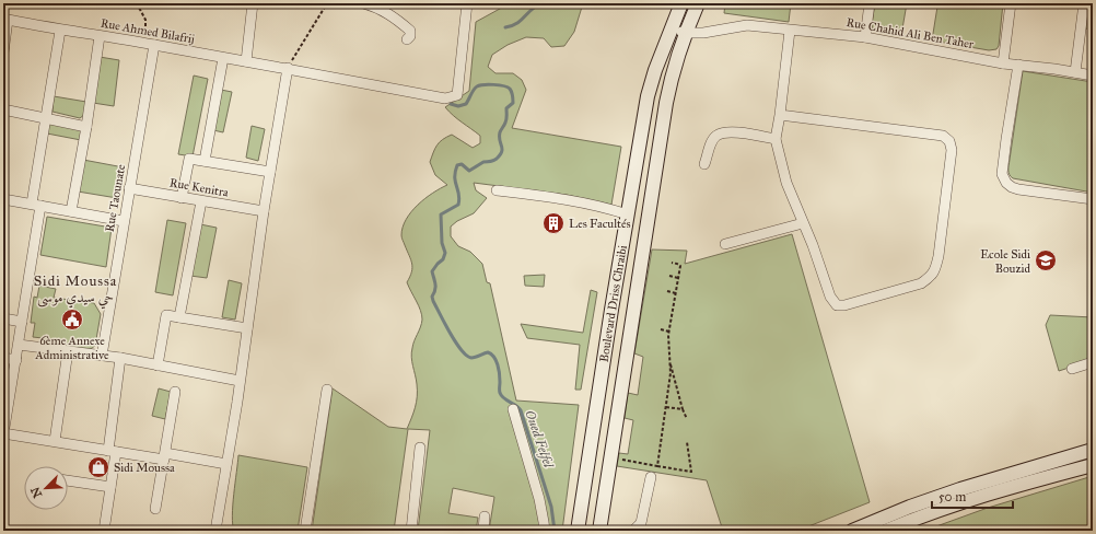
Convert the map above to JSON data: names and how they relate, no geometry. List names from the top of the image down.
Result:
{
  "streets": {
    "main road": ["Boulevard Driss Chraibi"],
    "street": [
      "Rue Ahmed Bilafrij",
      "Rue Chahid Ali Ben Taher",
      "Rue Kenitra",
      "Rue Taounate"
    ]
  },
  "crossings": [
    ["Rue Ahmed Bilafrij", "Rue Taounate"],
    ["Rue Chahid Ali Ben Taher", "Boulevard Driss Chraibi"],
    ["Rue Kenitra", "Rue Taounate"]
  ],
  "districts": ["Sidi Moussa حي سيدي موسى"],
  "water": ["Oued Felfel"],
  "places": {
    "building": ["Les Facultés"],
    "school or university": ["Ecole Sidi Bouzid"],
    "public building": ["6ème Annexe Administrative"],
    "shop": ["Sidi Moussa"]
  },
  "scale_bar": "50 m",
  "north": "bottom left"
}
